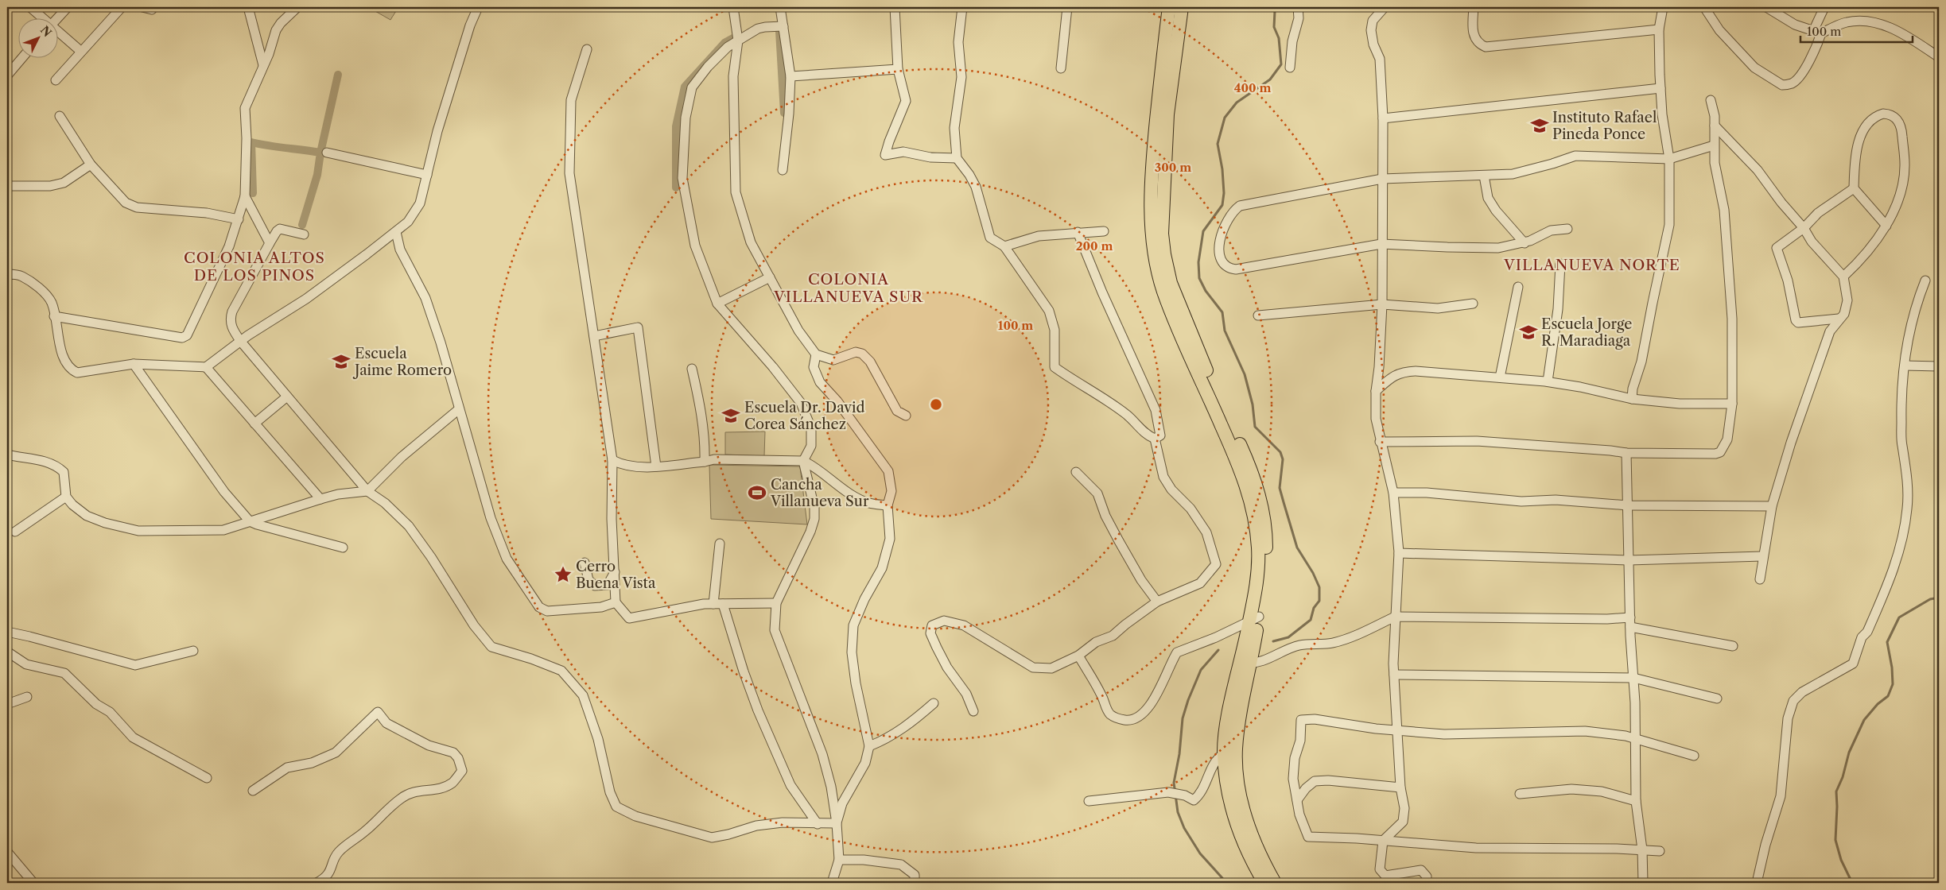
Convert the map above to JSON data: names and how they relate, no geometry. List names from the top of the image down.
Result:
{
  "districts": ["COLONIA ALTOS DE LOS PINOS", "VILLANUEVA NORTE", "COLONIA VILLANUEVA SUR"],
  "places": {
    "school or university": [
      "Instituto Rafael Pineda Ponce",
      "Escuela Jorge R. Maradiaga",
      "Escuela Jaime Romero",
      "Escuela Dr. David Corea Sánchez"
    ],
    "sports": ["Cancha Villanueva Sur"],
    "place": ["Cerro Buena Vista"]
  },
  "scale_bar": "100 m",
  "north": "top right",
  "rings": [
    "400 m",
    "300 m",
    "200 m",
    "100 m"
  ]
}
